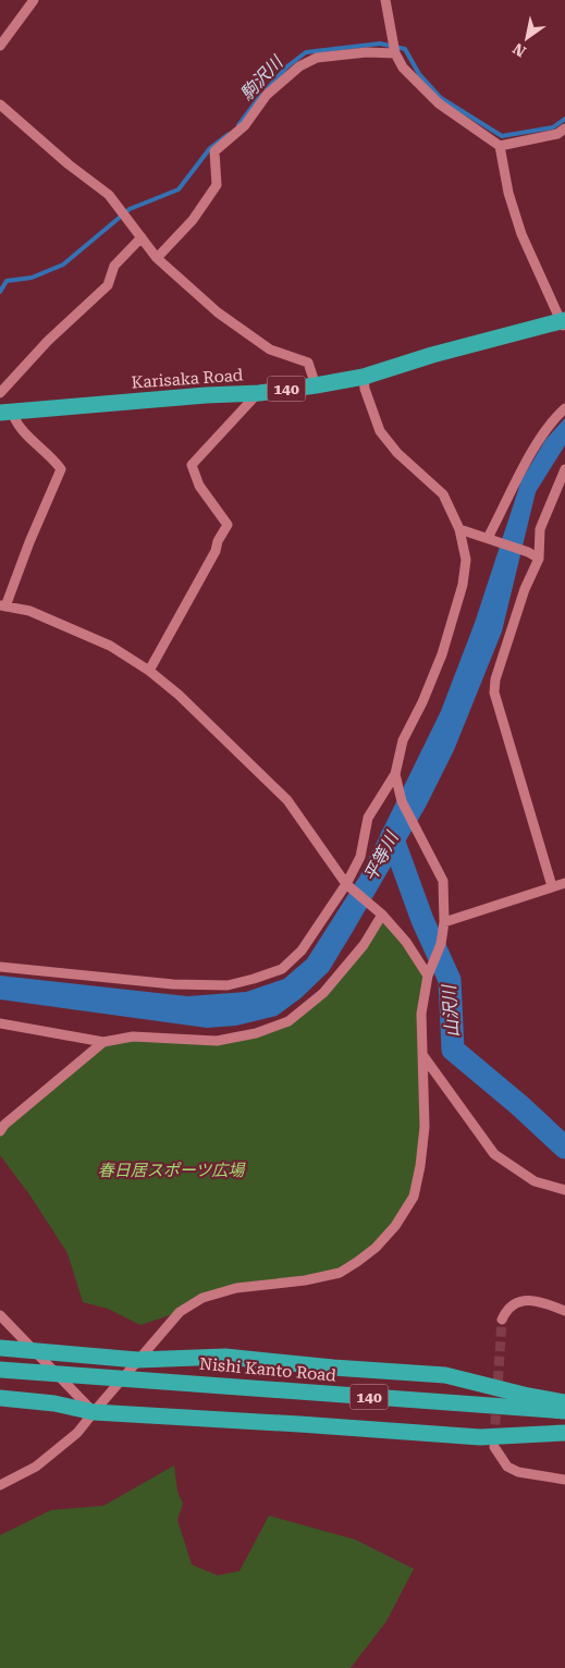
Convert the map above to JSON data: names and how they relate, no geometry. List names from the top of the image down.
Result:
{
  "streets": {
    "highway": ["Karisaka Road", "140", "Nishi Kanto Road"]
  },
  "water": ["駒沢川", "平等川", "山沢川"],
  "parks": ["春日居スポーツ広場"],
  "north": "bottom left"
}
